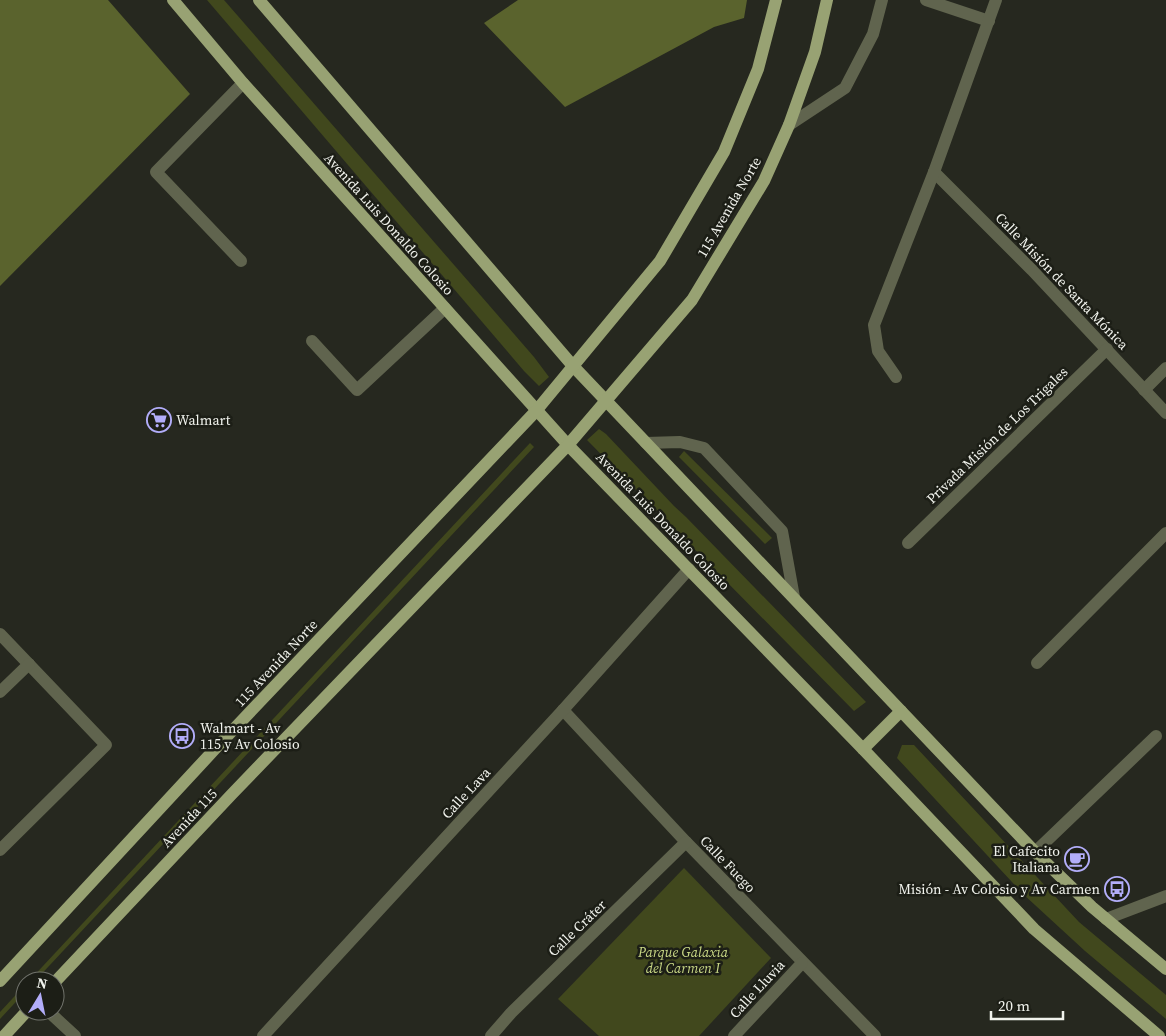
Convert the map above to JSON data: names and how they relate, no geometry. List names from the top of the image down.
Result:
{
  "streets": {
    "main road": ["115 Avenida Norte", "Avenida Luis Donaldo Colosio", "Avenida 115"],
    "street": [
      "Calle Misión de Santa Mónica",
      "Privada Misión de Los Trigales",
      "Calle Lava",
      "Calle Fuego",
      "Calle Cráter",
      "Calle Lluvia"
    ]
  },
  "crossings": [
    ["115 Avenida Norte", "Avenida Luis Donaldo Colosio"],
    ["Avenida Luis Donaldo Colosio", "Calle Lava"],
    ["Avenida Luis Donaldo Colosio", "Avenida 115"],
    ["Calle Misión de Santa Mónica", "Privada Misión de Los Trigales"],
    ["Calle Lava", "Calle Fuego"],
    ["Calle Fuego", "Calle Cráter"],
    ["Calle Fuego", "Calle Lluvia"]
  ],
  "parks": ["Parque Galaxia del Carmen I"],
  "places": {
    "supermarket": ["Walmart"],
    "bus stop": ["Walmart - Av 115 y Av Colosio", "Misión - Av Colosio y Av Carmen"],
    "cafe": ["El Cafecito Italiana"]
  },
  "scale_bar": "20 m",
  "north": "top"
}
